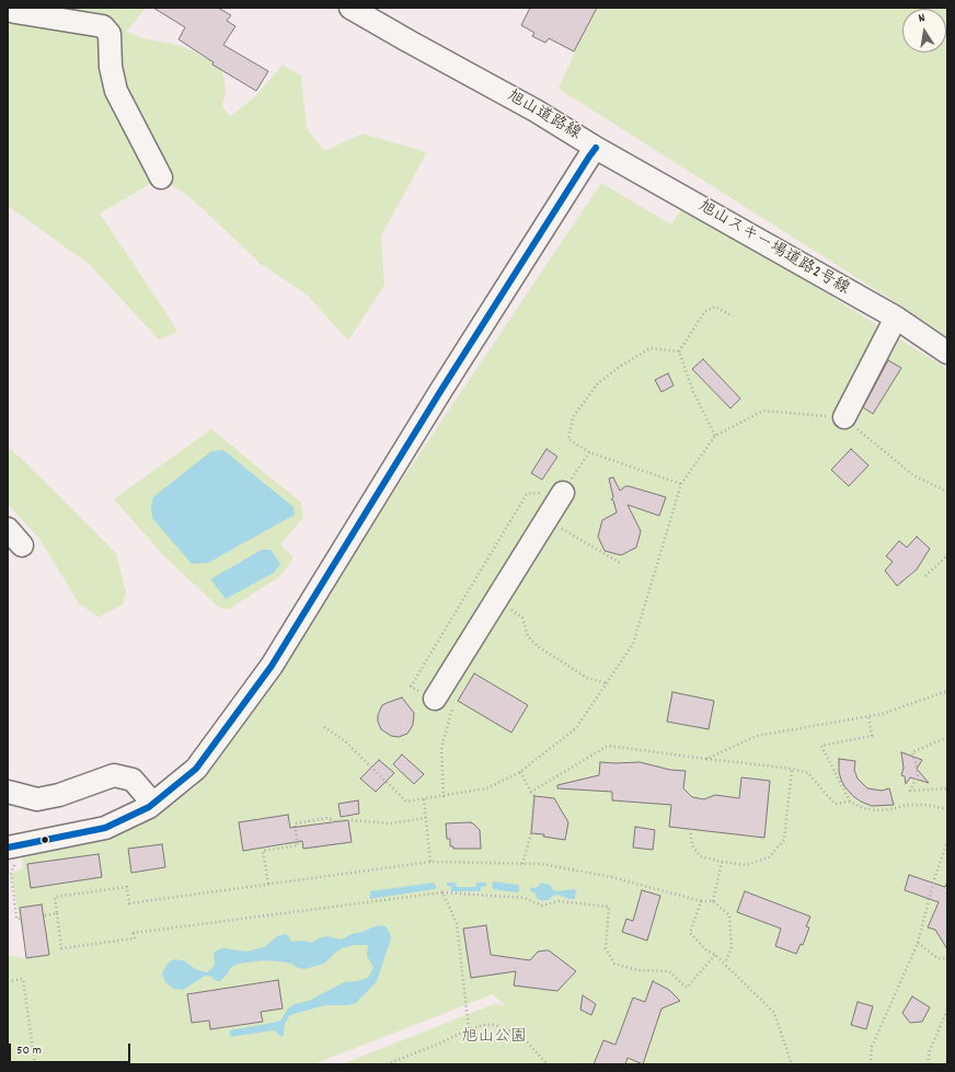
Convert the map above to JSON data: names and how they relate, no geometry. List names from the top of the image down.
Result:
{
  "streets": {
    "street": ["旭山道路線", "旭山スキー場道路2号線"]
  },
  "crossings": [
    ["旭山道路線", "旭山スキー場道路2号線"]
  ],
  "parks": ["旭山公園"],
  "scale_bar": "50 m",
  "north": "top"
}
